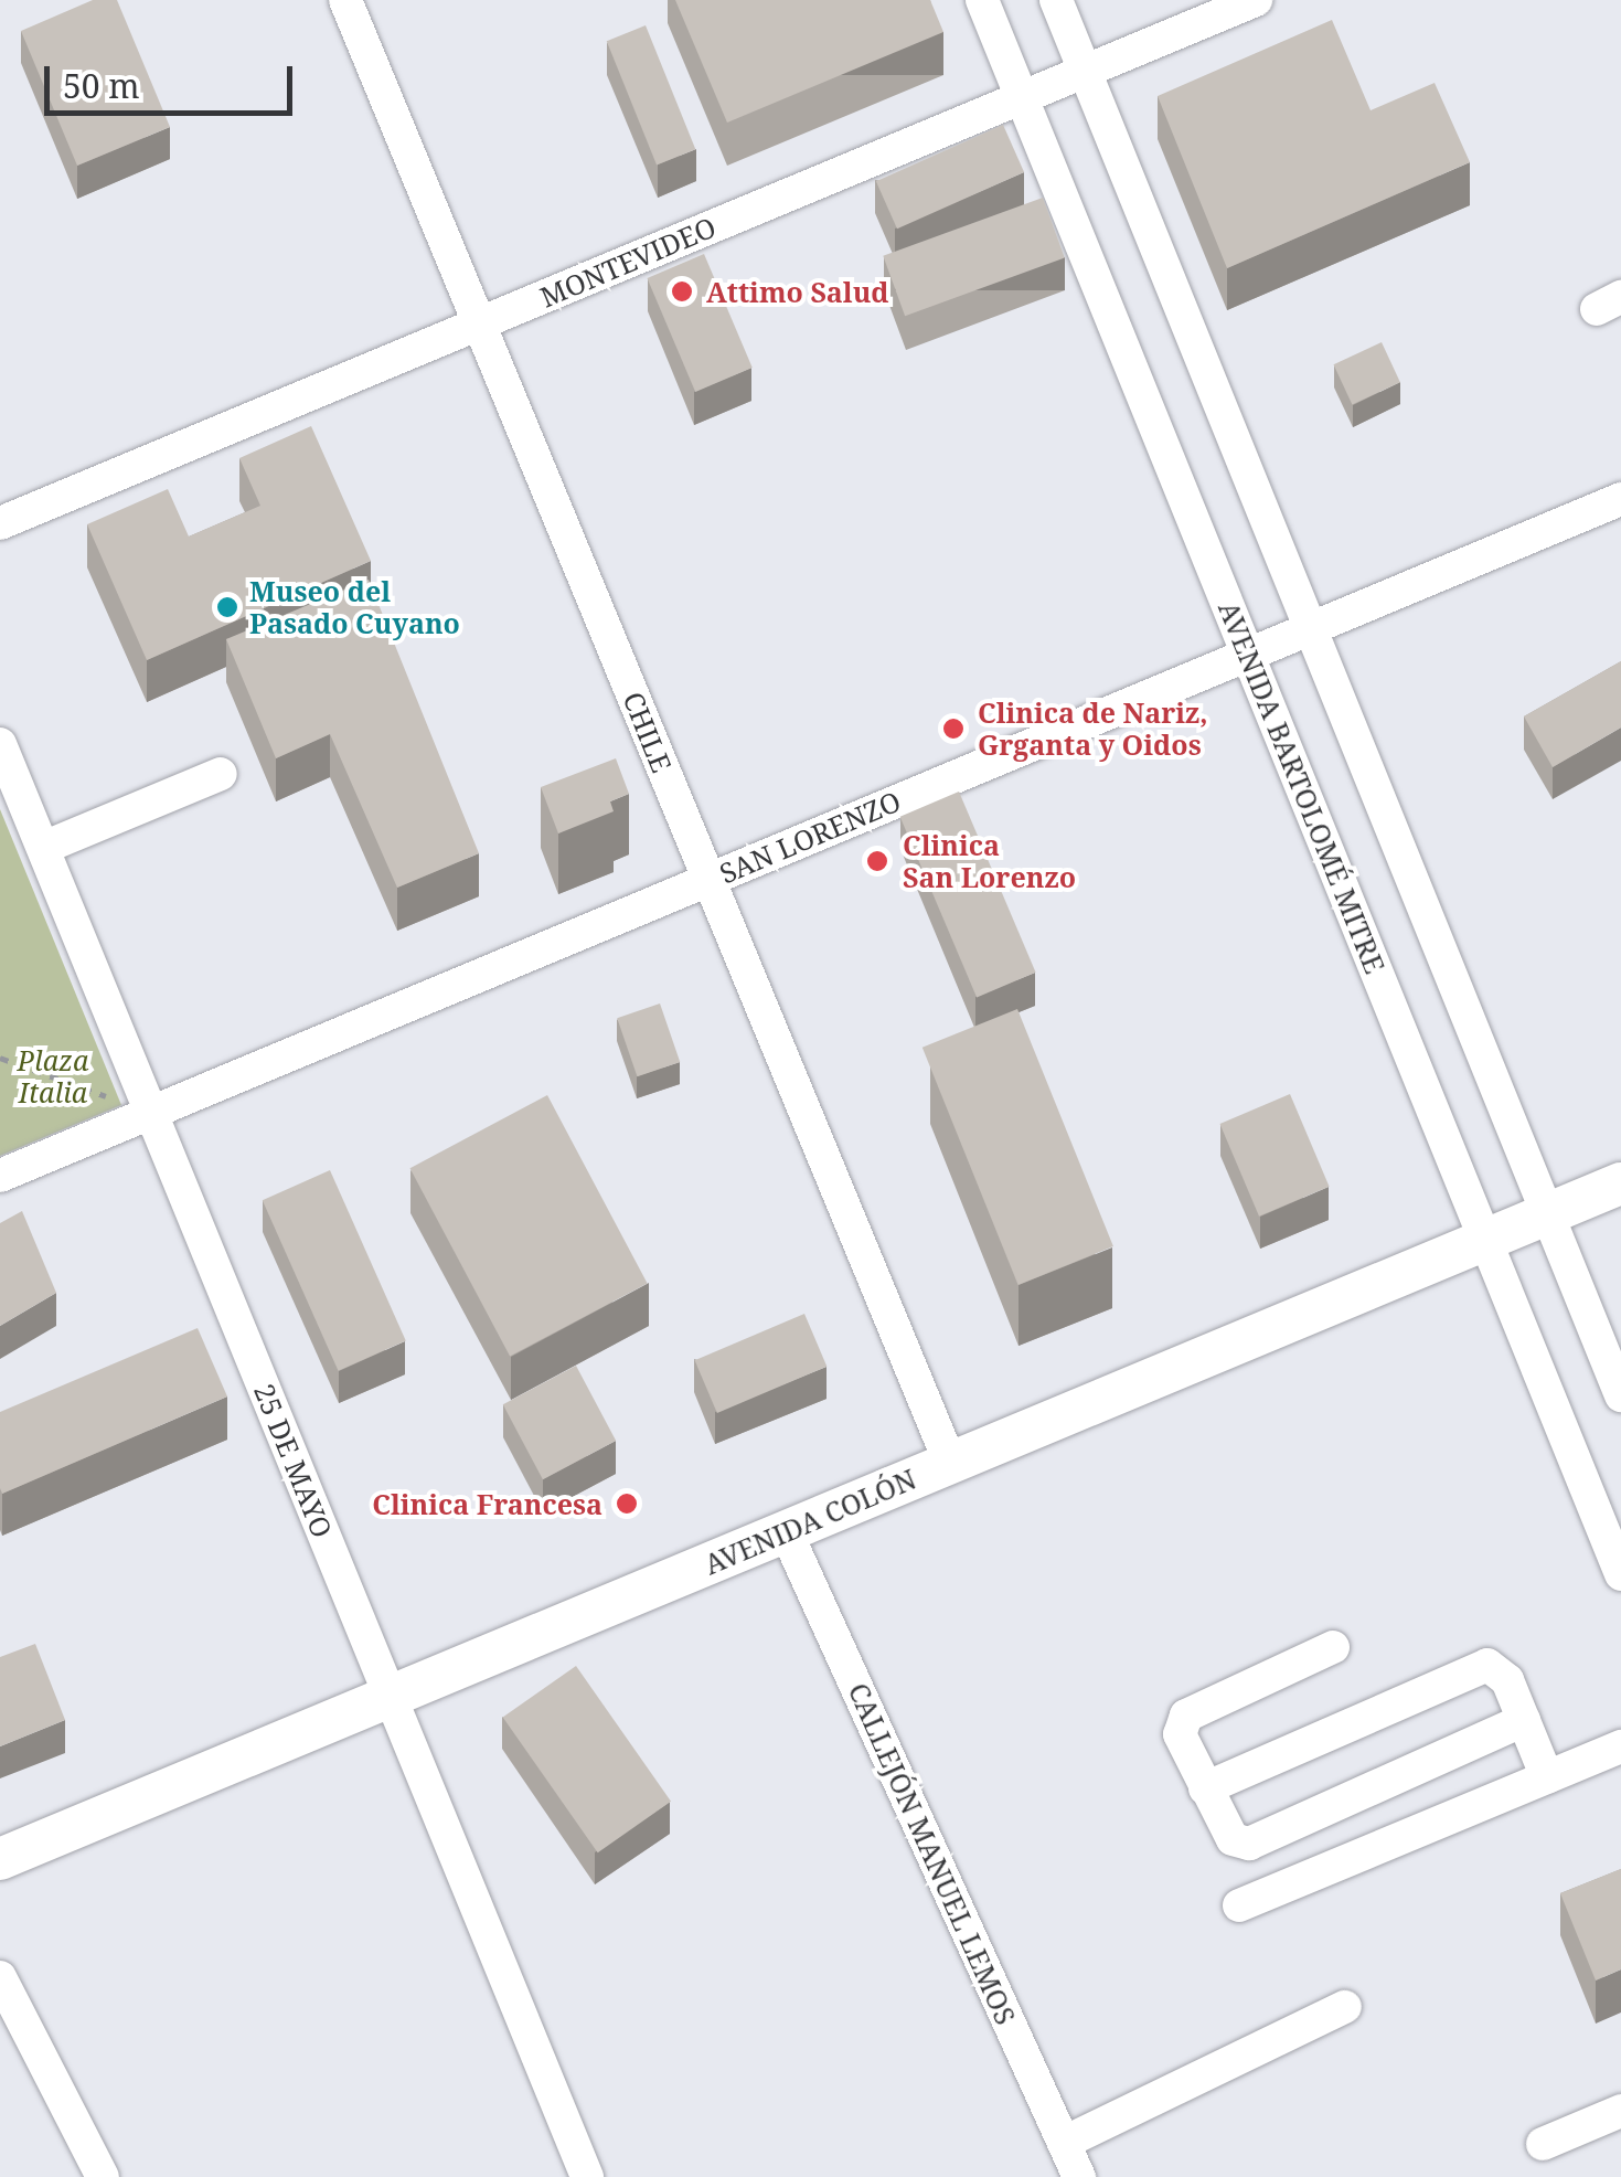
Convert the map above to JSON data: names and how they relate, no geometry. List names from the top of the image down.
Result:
{
  "streets": {
    "main road": ["AVENIDA COLÓN"],
    "street": [
      "MONTEVIDEO",
      "CHILE",
      "AVENIDA BARTOLOMÉ MITRE",
      "SAN LORENZO",
      "25 DE MAYO",
      "CALLEJÓN MANUEL LEMOS"
    ]
  },
  "crossings": [
    ["MONTEVIDEO", "CHILE"],
    ["MONTEVIDEO", "AVENIDA BARTOLOMÉ MITRE"],
    ["CHILE", "SAN LORENZO"],
    ["CHILE", "AVENIDA COLÓN"],
    ["AVENIDA BARTOLOMÉ MITRE", "SAN LORENZO"],
    ["AVENIDA BARTOLOMÉ MITRE", "AVENIDA COLÓN"],
    ["SAN LORENZO", "25 DE MAYO"],
    ["25 DE MAYO", "AVENIDA COLÓN"],
    ["AVENIDA COLÓN", "CALLEJÓN MANUEL LEMOS"]
  ],
  "parks": ["Plaza Italia"],
  "places": [
    "Attimo Salud",
    "Museo del Pasado Cuyano",
    "Clinica de Nariz, Grganta y Oidos",
    "Clinica San Lorenzo",
    "Clinica Francesa"
  ],
  "scale_bar": "50 m"
}
